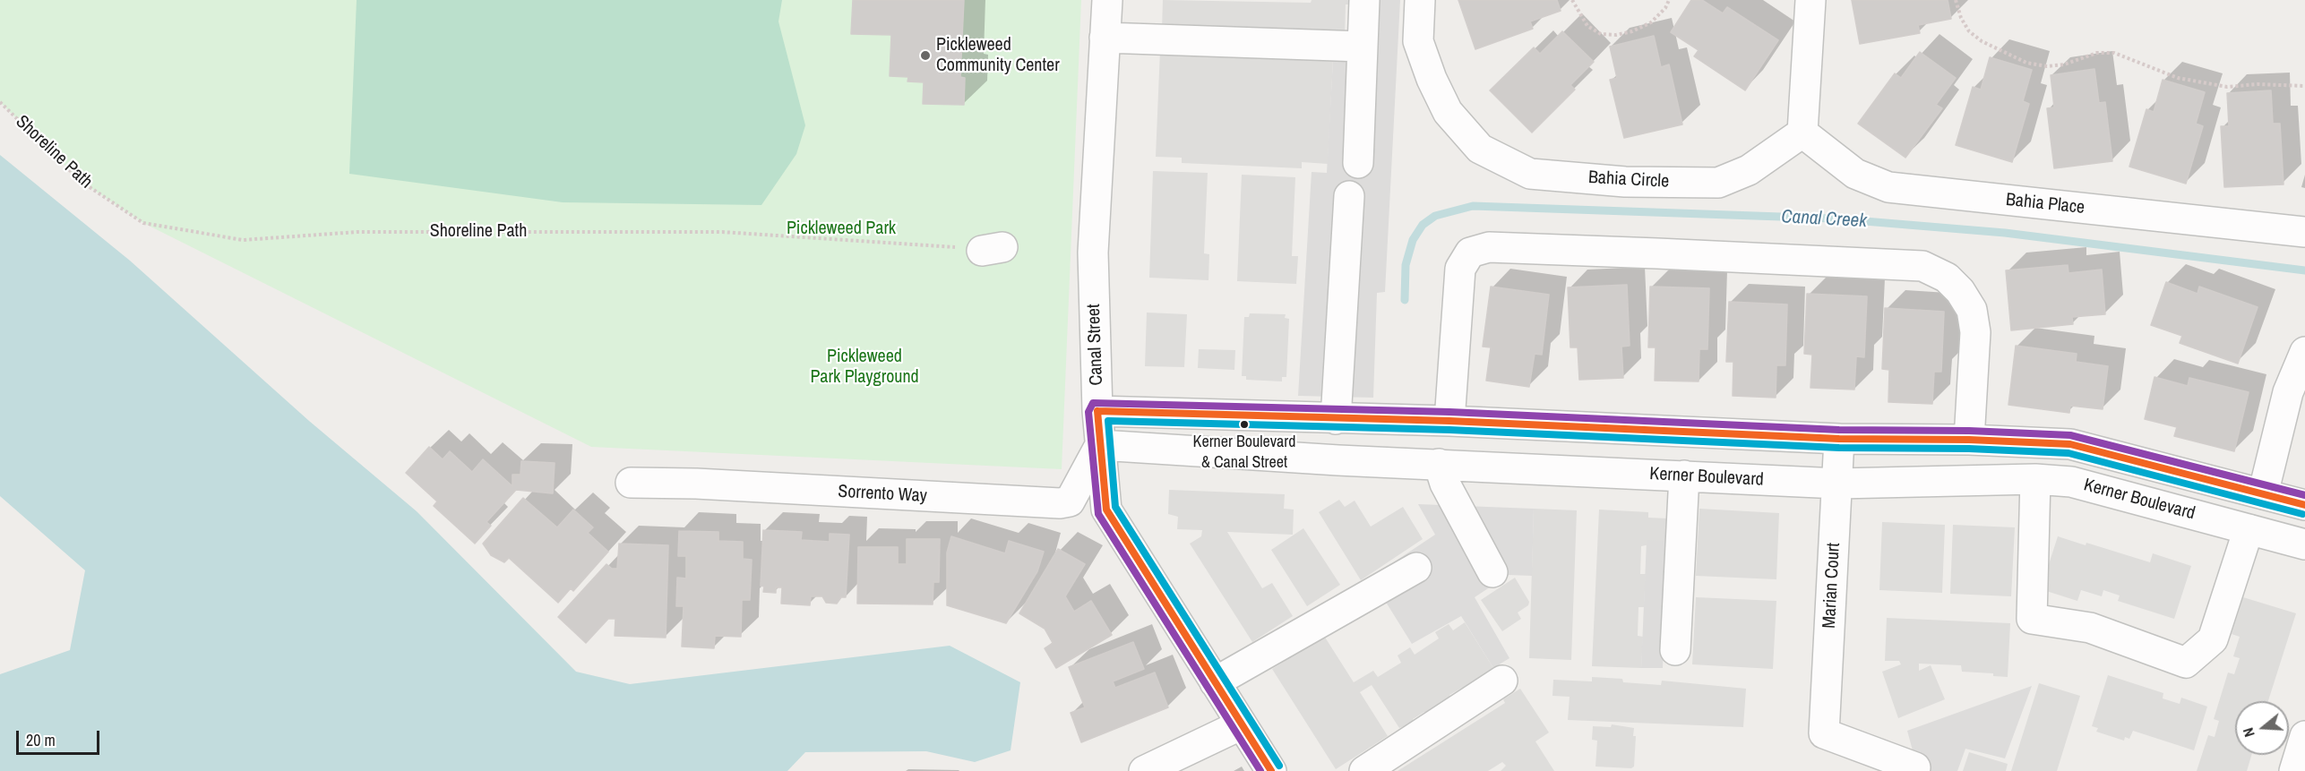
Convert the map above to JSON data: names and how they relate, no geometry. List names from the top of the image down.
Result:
{
  "streets": {
    "street": [
      "Bahia Circle",
      "Bahia Place",
      "Canal Street",
      "Kerner Boulevard",
      "Sorrento Way",
      "Marian Court"
    ],
    "path": ["Shoreline Path"]
  },
  "crossings": [
    ["Bahia Circle", "Bahia Place"],
    ["Canal Street", "Kerner Boulevard"],
    ["Canal Street", "Sorrento Way"],
    ["Kerner Boulevard", "Sorrento Way"],
    ["Kerner Boulevard", "Marian Court"]
  ],
  "water": ["Canal Creek"],
  "parks": ["Pickleweed Park", "Pickleweed Park Playground"],
  "places": ["Pickleweed Community Center", "Kerner Boulevard & Canal Street"],
  "scale_bar": "20 m",
  "north": "left"
}
